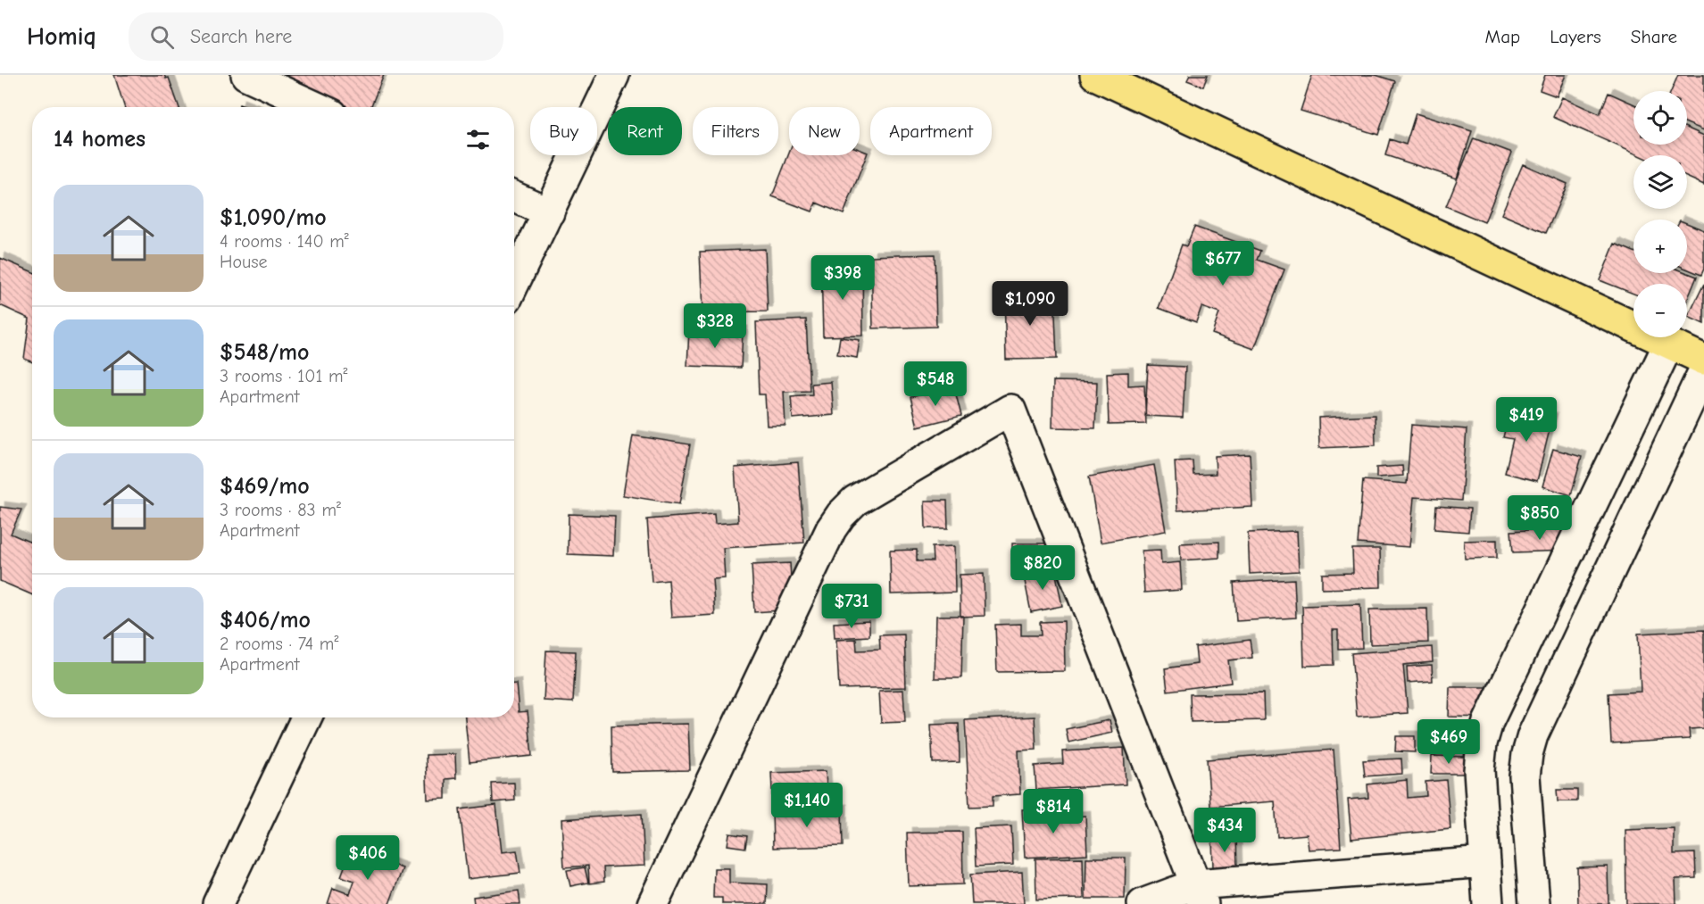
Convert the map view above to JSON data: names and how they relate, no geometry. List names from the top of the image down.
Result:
{
  "page": {
    "header": "Homiq",
    "search": "Search here",
    "nav": ["Map", "Layers", "Share"],
    "map_buttons": ["+", "−"],
    "chip": [
      "Buy",
      "Rent",
      "Filters",
      "New",
      "Apartment"
    ],
    "heading": "14 homes",
    "list": [
      {
        "name": "$1,090/mo",
        "note": "4 rooms · 140 m² · House"
      },
      {
        "name": "$548/mo",
        "note": "3 rooms · 101 m² · Apartment"
      },
      {
        "name": "$469/mo",
        "note": "3 rooms · 83 m² · Apartment"
      },
      {
        "name": "$406/mo",
        "note": "2 rooms · 74 m² · Apartment"
      }
    ],
    "price": [
      "$677",
      "$398",
      "$1,090",
      "$328",
      "$548",
      "$419",
      "$850",
      "$820",
      "$731",
      "$469",
      "$1,140",
      "$814",
      "$434",
      "$406"
    ]
  }
}
